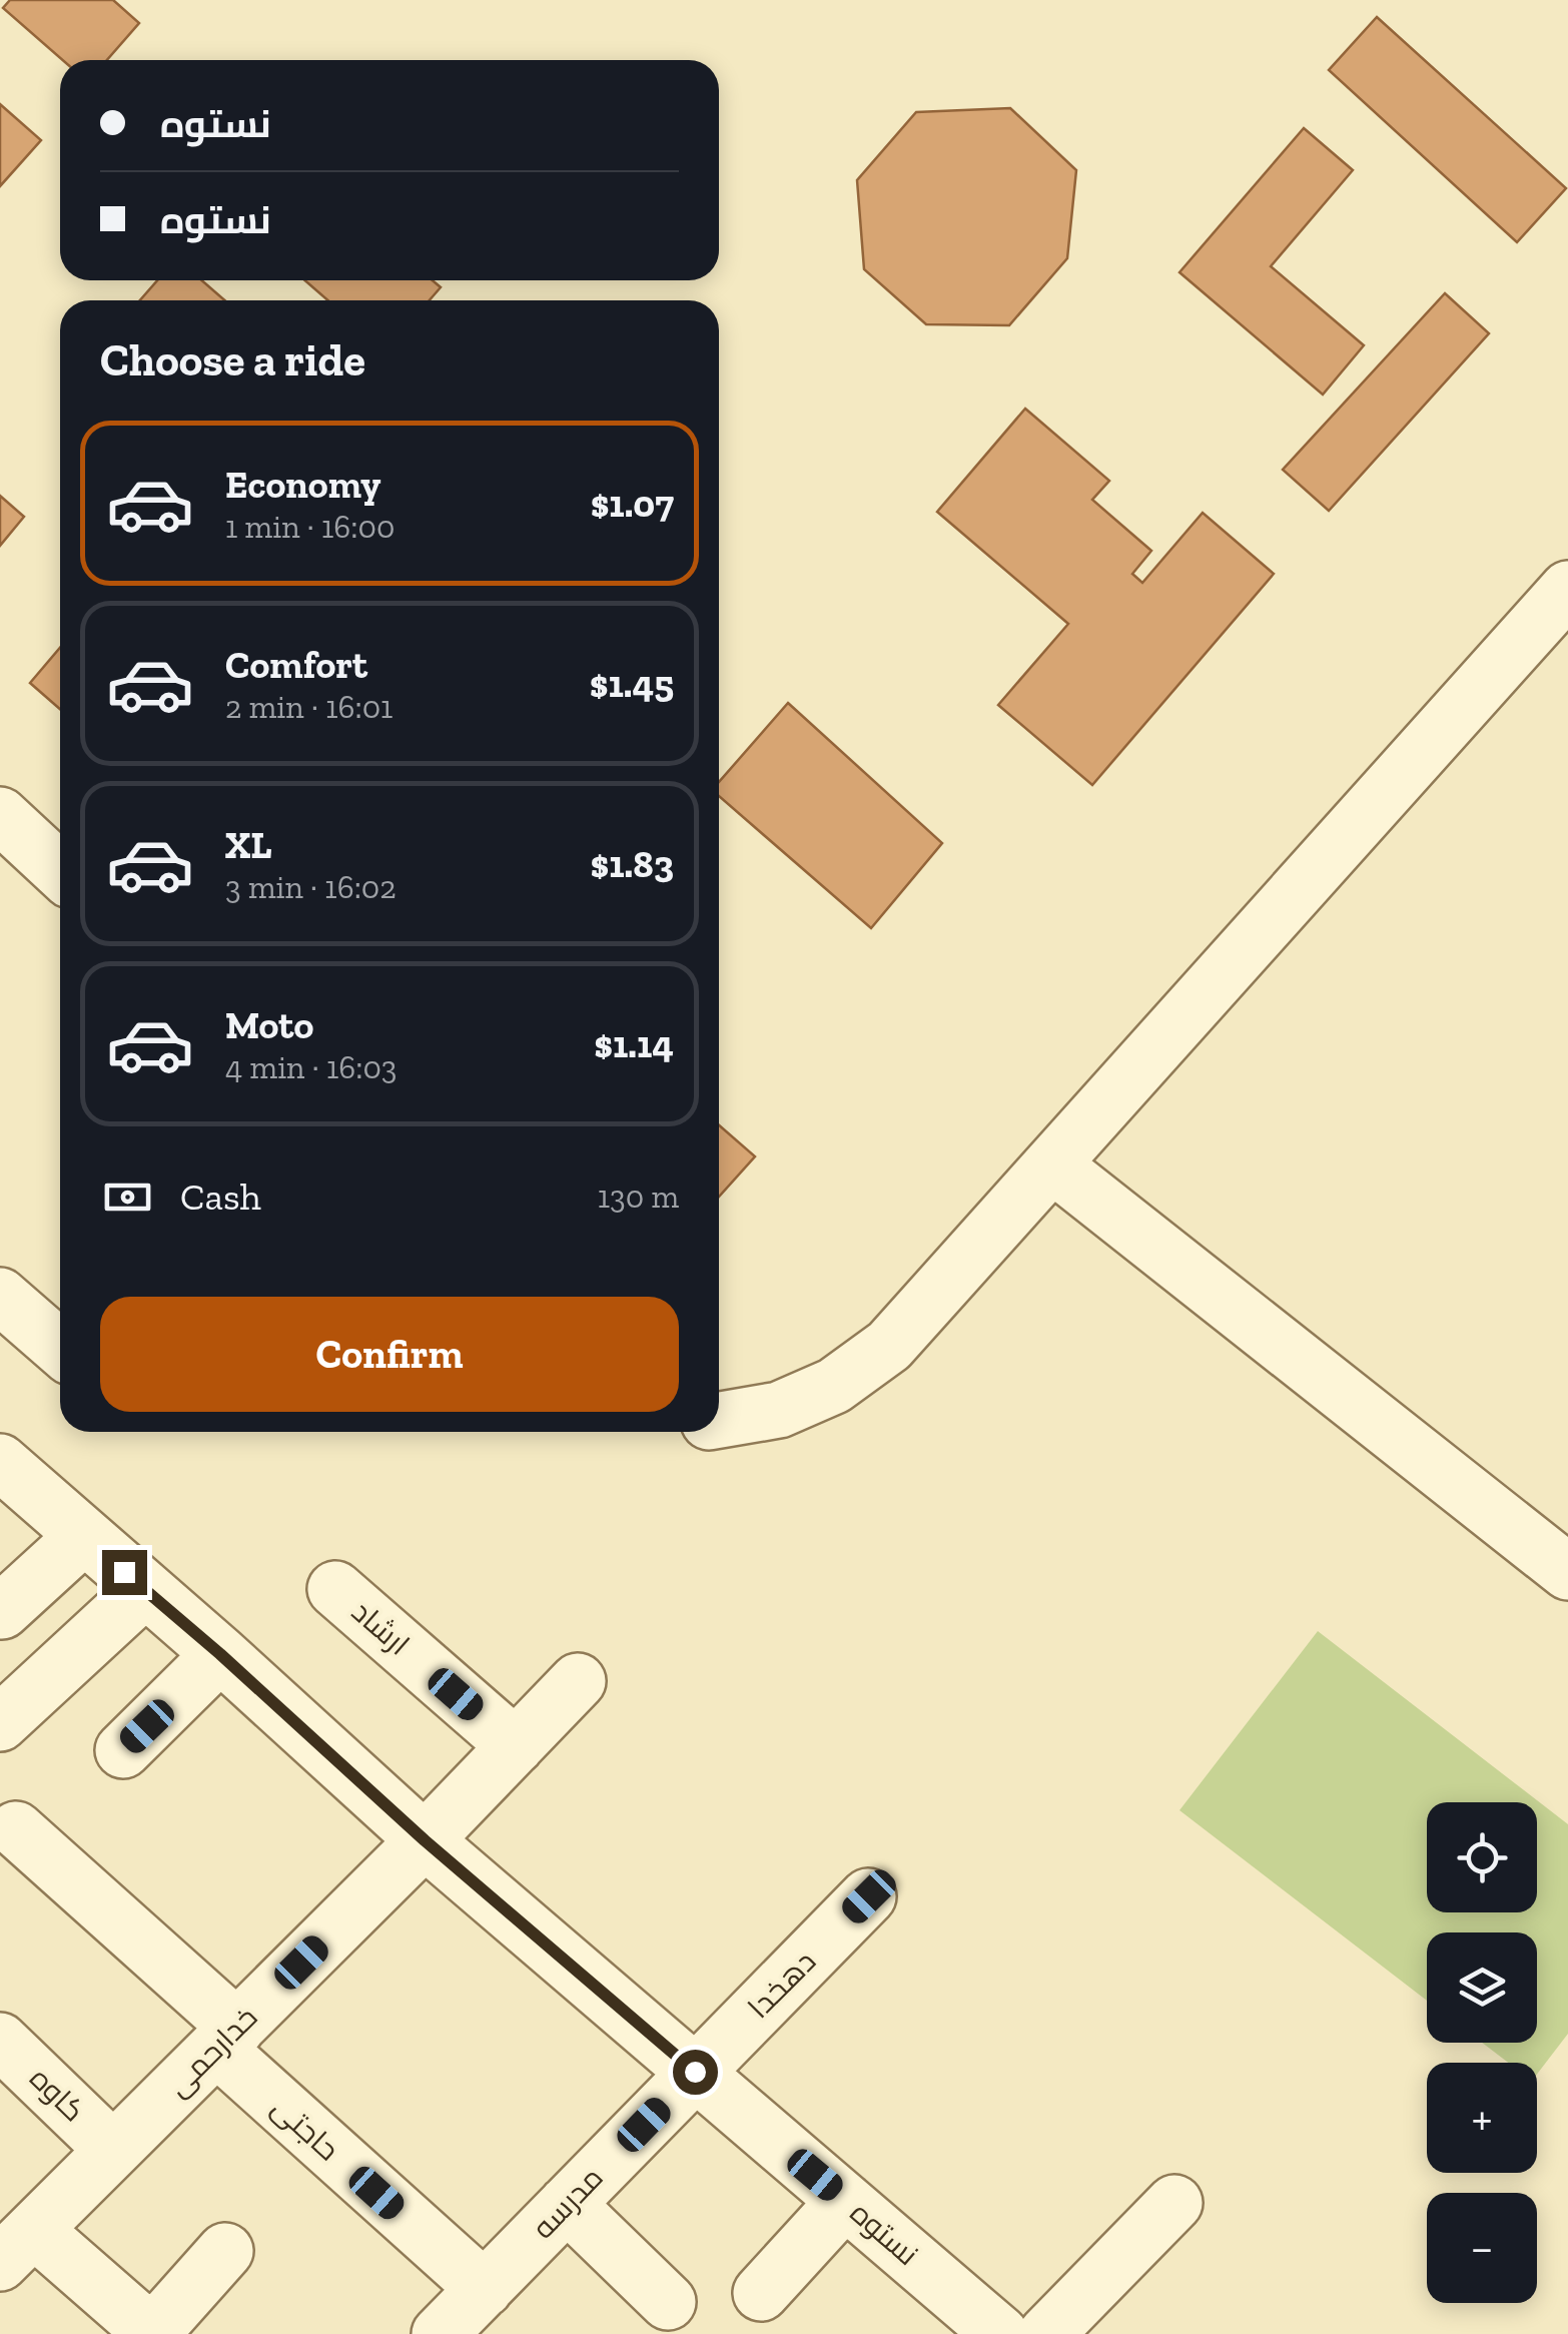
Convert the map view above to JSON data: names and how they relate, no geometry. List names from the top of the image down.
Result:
{
  "streets": {
    "street": [
      "ارشاد",
      "دهخدا",
      "خدارحمی",
      "کاوه",
      "حاجتی",
      "مدرسه",
      "نستوه"
    ]
  },
  "crossings": [
    ["ارشاد", "خدارحمی"],
    ["دهخدا", "مدرسه"],
    ["دهخدا", "نستوه"],
    ["خدارحمی", "کاوه"],
    ["خدارحمی", "حاجتی"],
    ["خدارحمی", "نستوه"],
    ["حاجتی", "مدرسه"],
    ["مدرسه", "نستوه"]
  ],
  "page": {
    "banner": ["نستوه", "نستوه"],
    "heading": "Choose a ride",
    "list": [
      {
        "name": "Economy",
        "note": "1 min · 16:00",
        "value": "$1.07"
      },
      {
        "name": "Comfort",
        "note": "2 min · 16:01",
        "value": "$1.45"
      },
      {
        "name": "XL",
        "note": "3 min · 16:02",
        "value": "$1.83"
      },
      {
        "name": "Moto",
        "note": "4 min · 16:03",
        "value": "$1.14"
      }
    ],
    "pay": ["Cash", "130 m"],
    "buttons": "Confirm",
    "map_buttons": ["+", "−"]
  }
}
